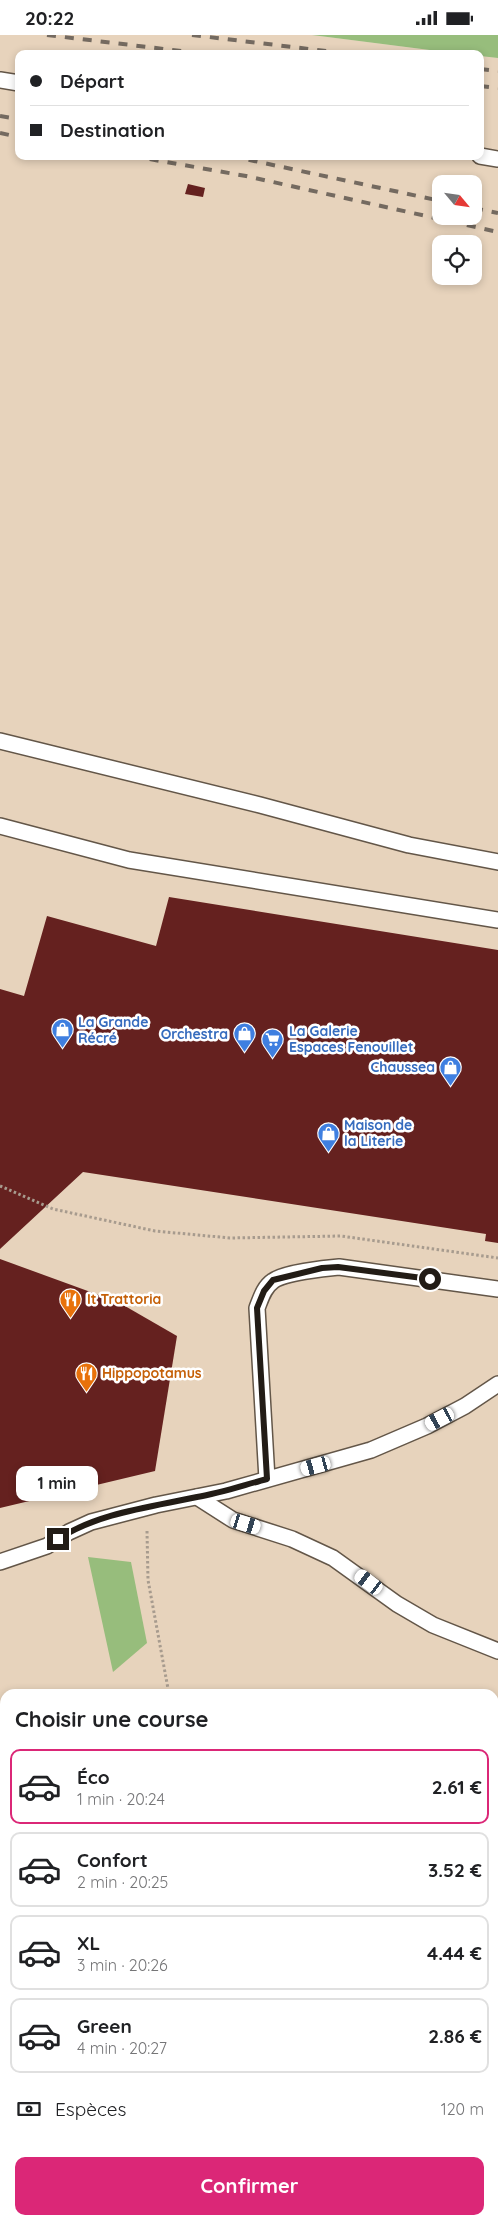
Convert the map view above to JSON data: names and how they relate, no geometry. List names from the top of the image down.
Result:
{
  "places": {
    "shop": [
      "La Grande Récré",
      "Orchestra",
      "Chaussea",
      "Maison de la Literie"
    ],
    "supermarket": ["La Galerie Espaces Fenouillet"],
    "restaurant": ["It Trattoria", "Hippopotamus"]
  },
  "north": "bottom right",
  "page": {
    "status": "20:22",
    "banner": ["Départ", "Destination"],
    "bubble": "1 min",
    "heading": "Choisir une course",
    "list": [
      {
        "name": "Éco",
        "note": "1 min · 20:24",
        "value": "2.61 €"
      },
      {
        "name": "Confort",
        "note": "2 min · 20:25",
        "value": "3.52 €"
      },
      {
        "name": "XL",
        "note": "3 min · 20:26",
        "value": "4.44 €"
      },
      {
        "name": "Green",
        "note": "4 min · 20:27",
        "value": "2.86 €"
      }
    ],
    "pay": ["Espèces", "120 m"],
    "buttons": "Confirmer"
  }
}
